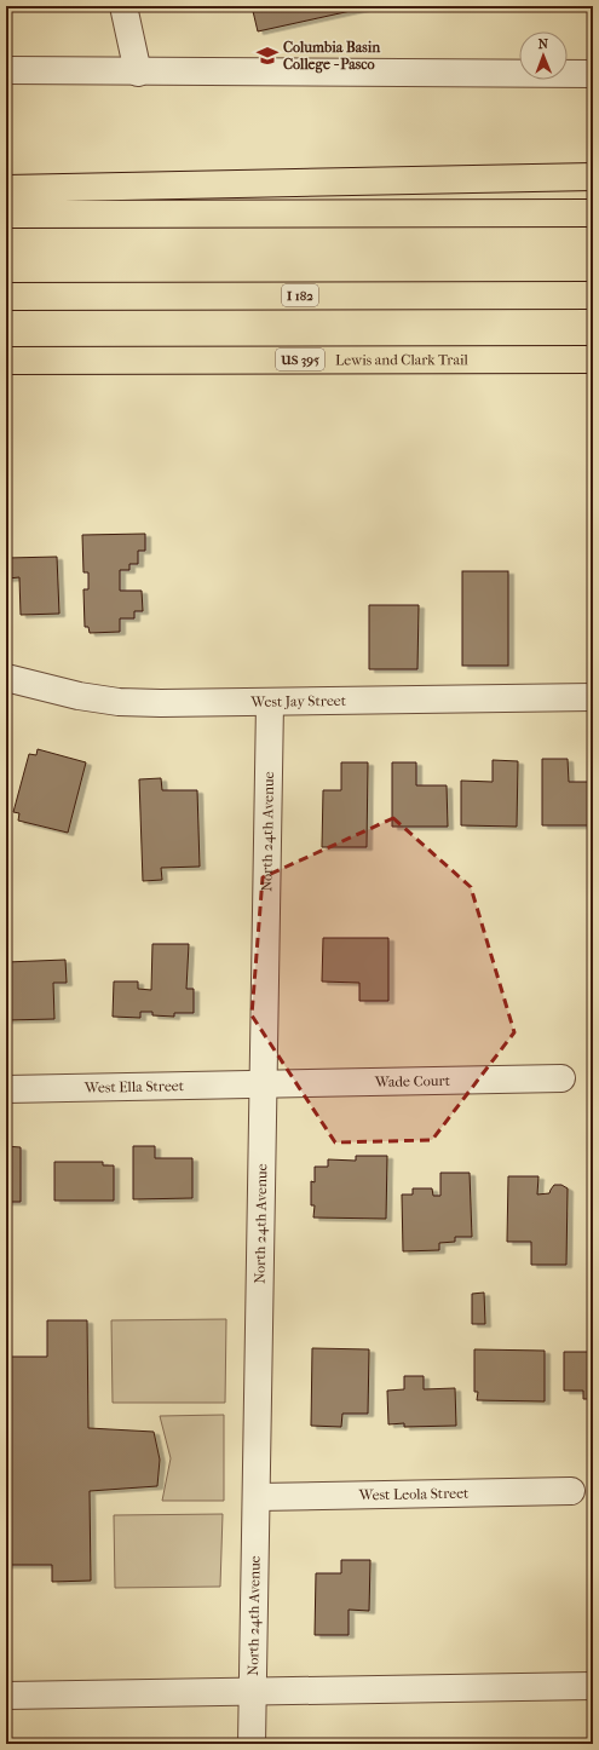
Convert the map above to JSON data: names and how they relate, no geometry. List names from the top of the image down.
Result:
{
  "streets": {
    "highway": ["I 182", "US 395", "Lewis and Clark Trail"],
    "street": [
      "West Jay Street",
      "North 24th Avenue",
      "Wade Court",
      "West Ella Street",
      "West Leola Street"
    ]
  },
  "crossings": [
    ["West Jay Street", "North 24th Avenue"],
    ["North 24th Avenue", "Wade Court"],
    ["North 24th Avenue", "West Ella Street"],
    ["North 24th Avenue", "West Leola Street"],
    ["Wade Court", "West Ella Street"]
  ],
  "places": {
    "school or university": ["Columbia Basin College - Pasco"]
  },
  "north": "top"
}
